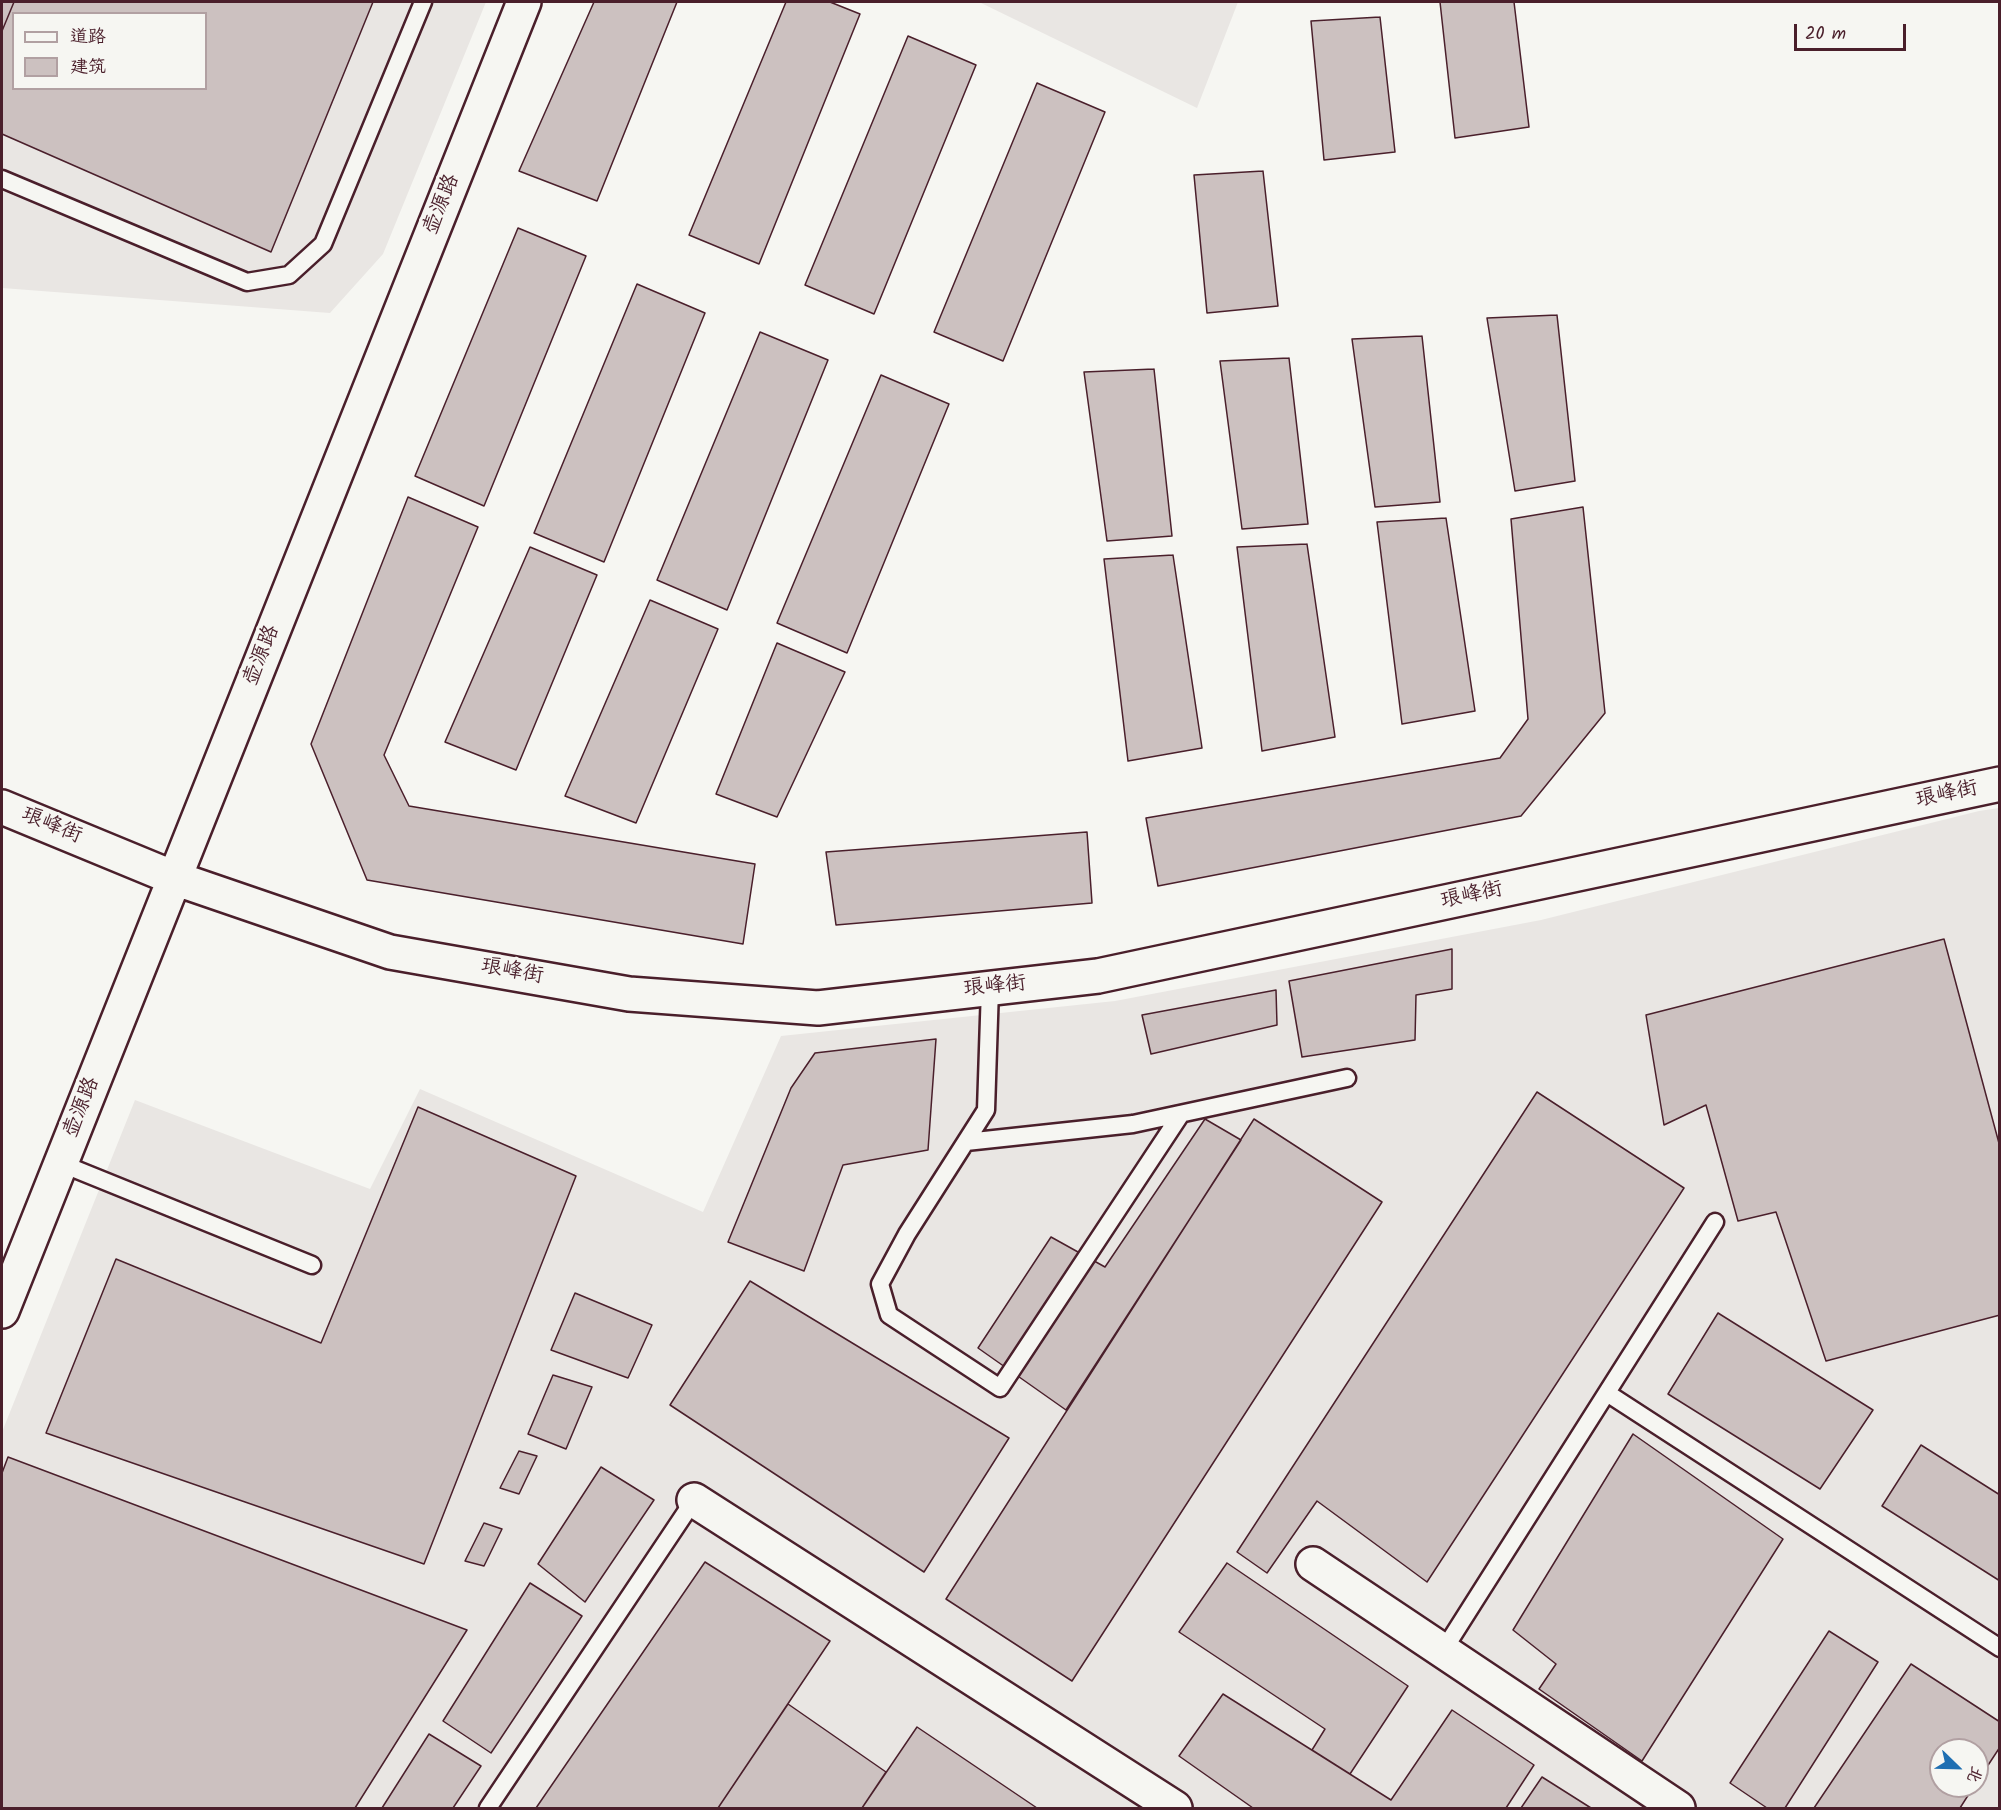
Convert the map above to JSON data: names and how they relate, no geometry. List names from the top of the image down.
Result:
{
  "streets": {
    "street": ["壶源路", "琅峰街"]
  },
  "crossings": [
    ["壶源路", "琅峰街"]
  ],
  "legend": ["道路", "建筑"],
  "scale_bar": "20 m",
  "north": "bottom right"
}
